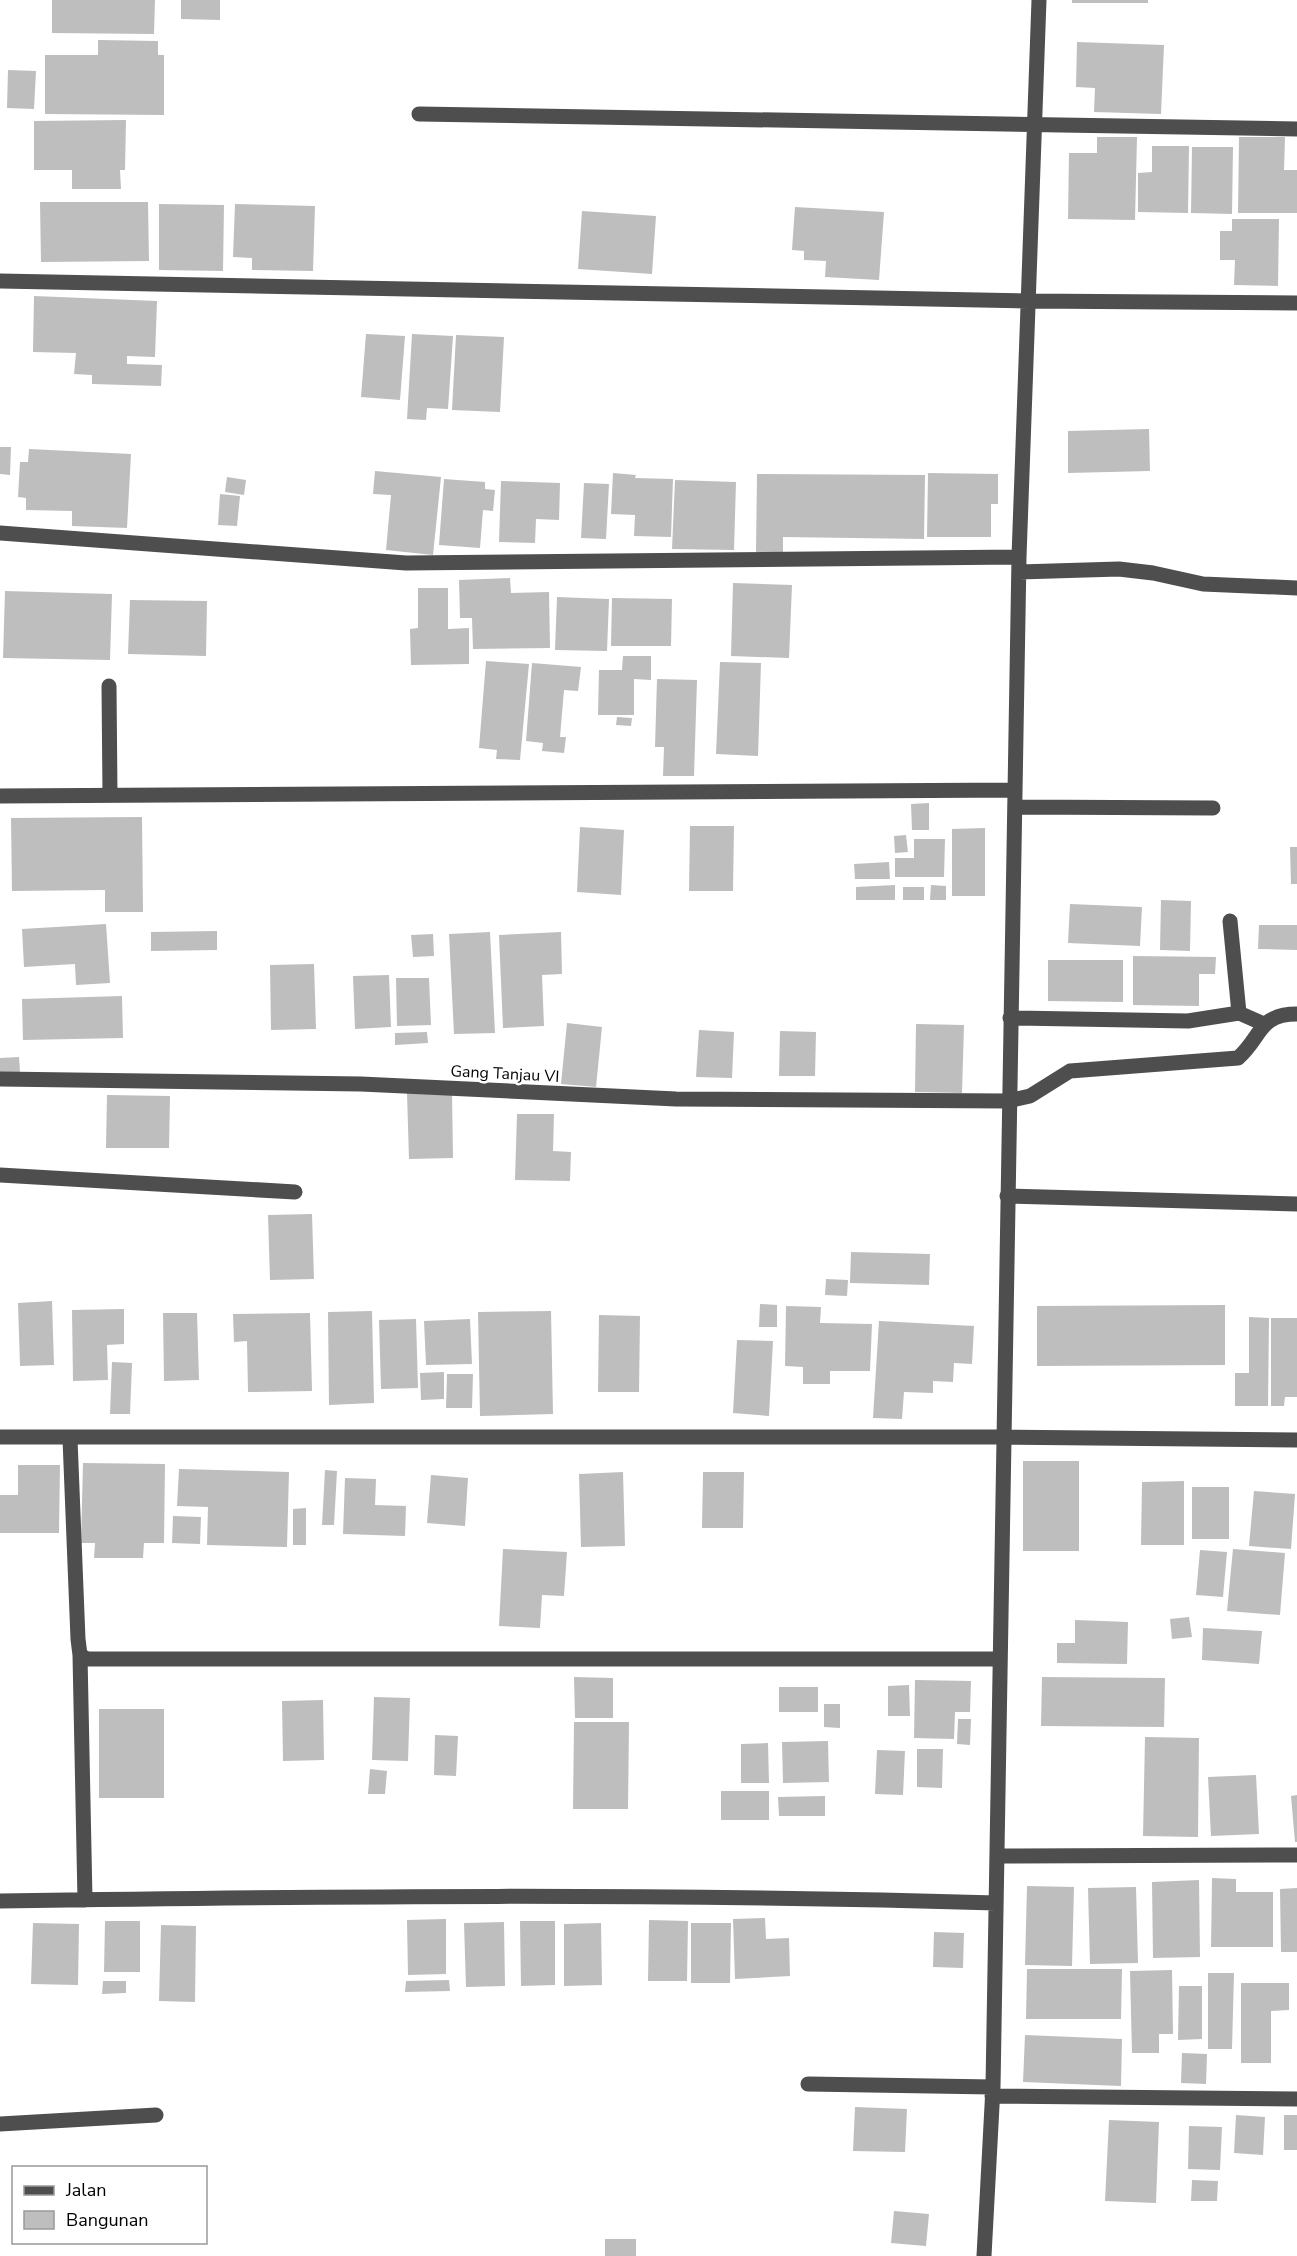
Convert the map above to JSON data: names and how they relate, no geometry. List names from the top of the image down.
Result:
{
  "streets": {
    "street": ["Gang Tanjau VI"]
  },
  "legend": ["Jalan", "Bangunan"]
}
